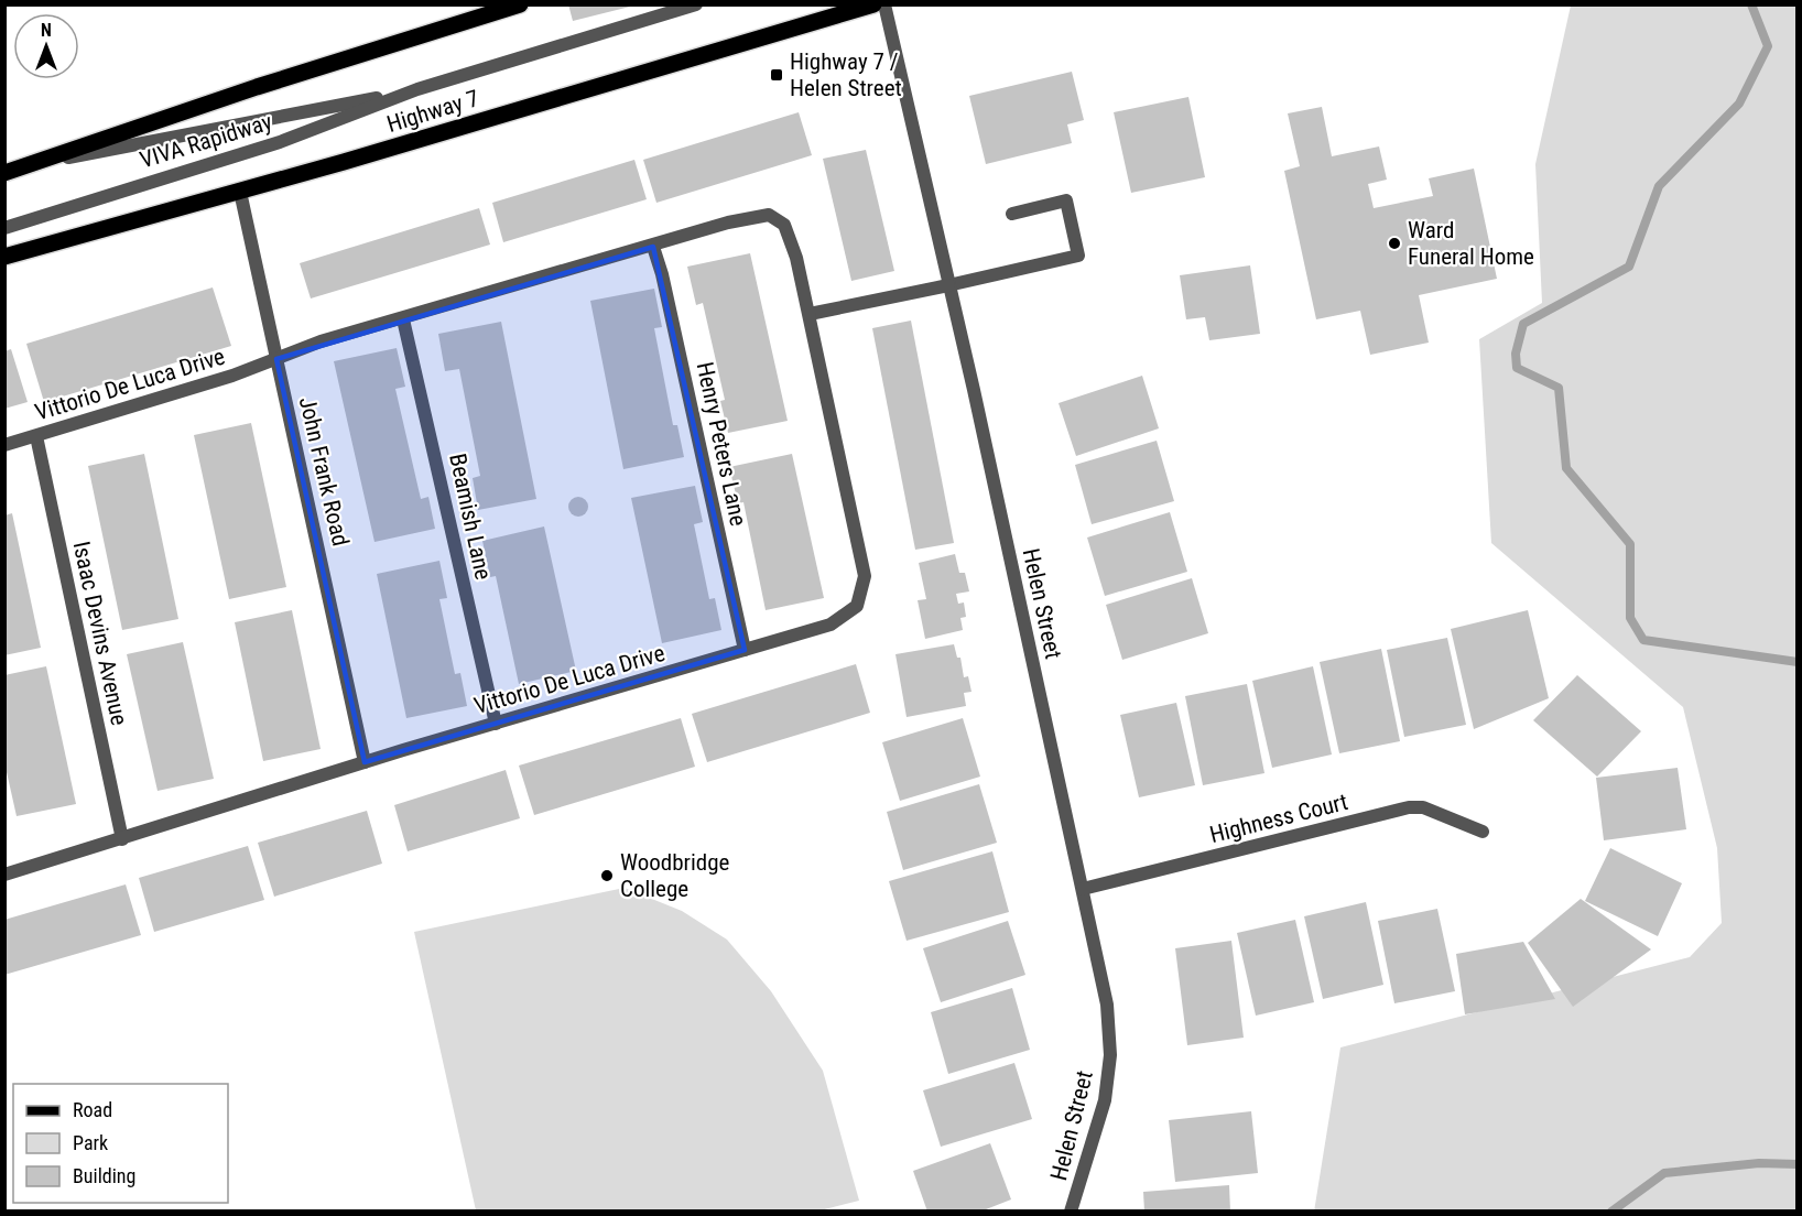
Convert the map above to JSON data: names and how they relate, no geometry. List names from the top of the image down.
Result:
{
  "streets": {
    "main road": ["Highway 7"],
    "street": [
      "VIVA Rapidway",
      "Vittorio De Luca Drive",
      "Henry Peters Lane",
      "John Frank Road",
      "Beamish Lane",
      "Helen Street",
      "Isaac Devins Avenue",
      "Highness Court"
    ]
  },
  "crossings": [
    ["Highway 7", "John Frank Road"],
    ["Vittorio De Luca Drive", "Henry Peters Lane"],
    ["Vittorio De Luca Drive", "John Frank Road"],
    ["Vittorio De Luca Drive", "Beamish Lane"],
    ["Vittorio De Luca Drive", "Isaac Devins Avenue"],
    ["Helen Street", "Highness Court"]
  ],
  "places": {
    "transit": ["Highway 7 / Helen Street"],
    "other": ["Ward Funeral Home", "Woodbridge College"]
  },
  "legend": ["Road", "Park", "Building"],
  "north": "top"
}
